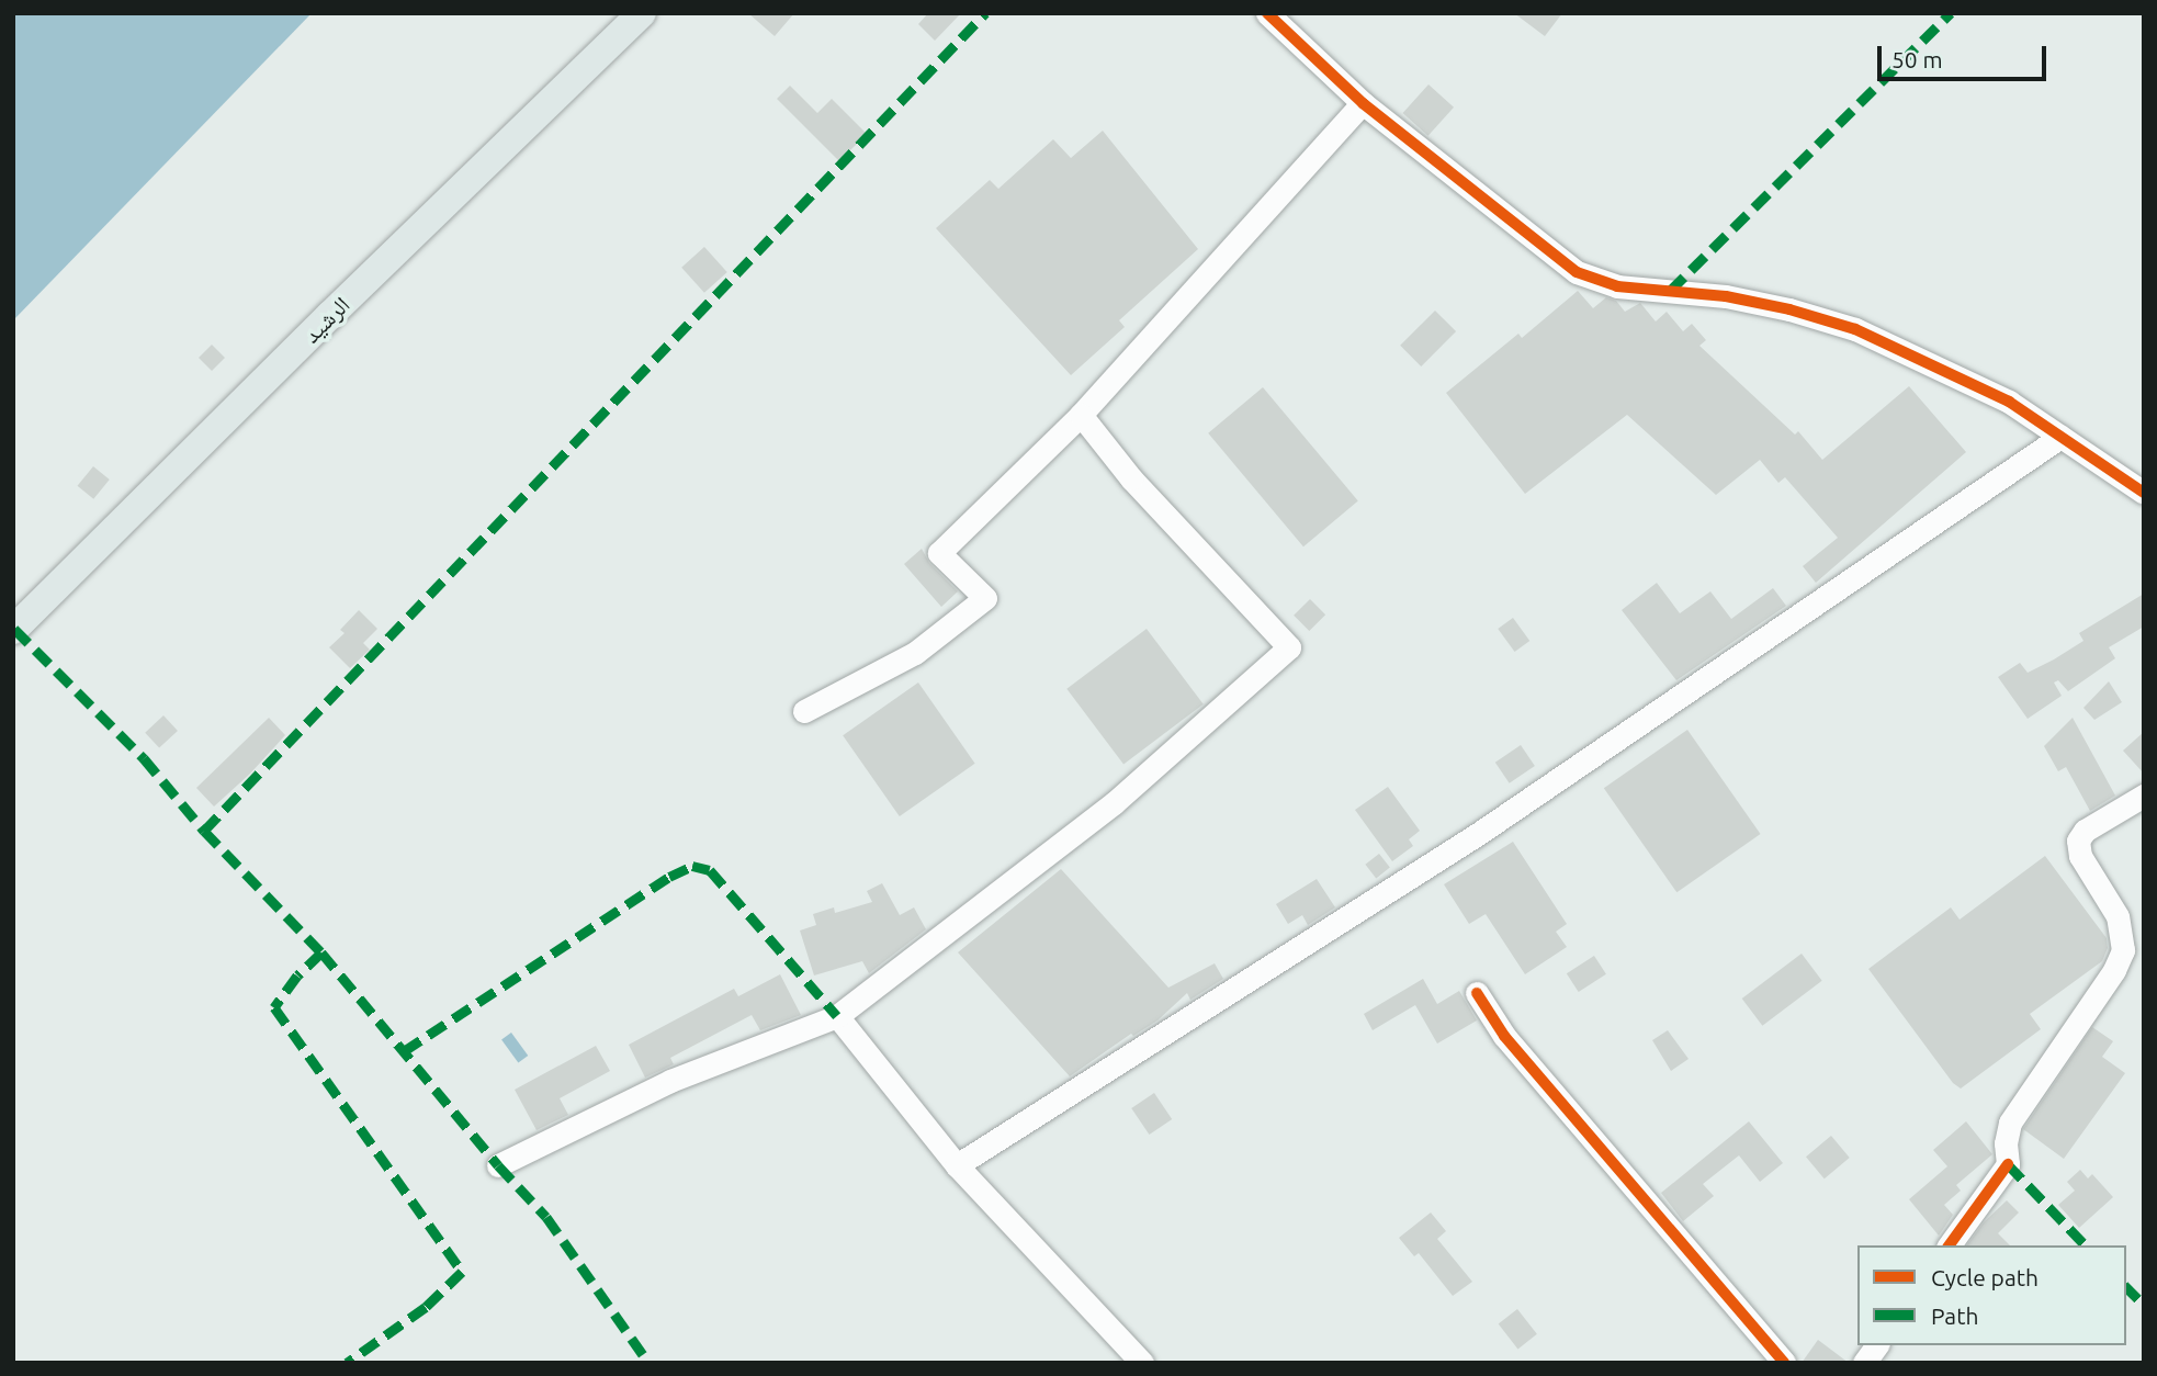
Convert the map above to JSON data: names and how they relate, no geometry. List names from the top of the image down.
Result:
{
  "streets": {
    "main road": ["الرشيد"]
  },
  "legend": ["Cycle path", "Path"],
  "scale_bar": "50 m"
}
